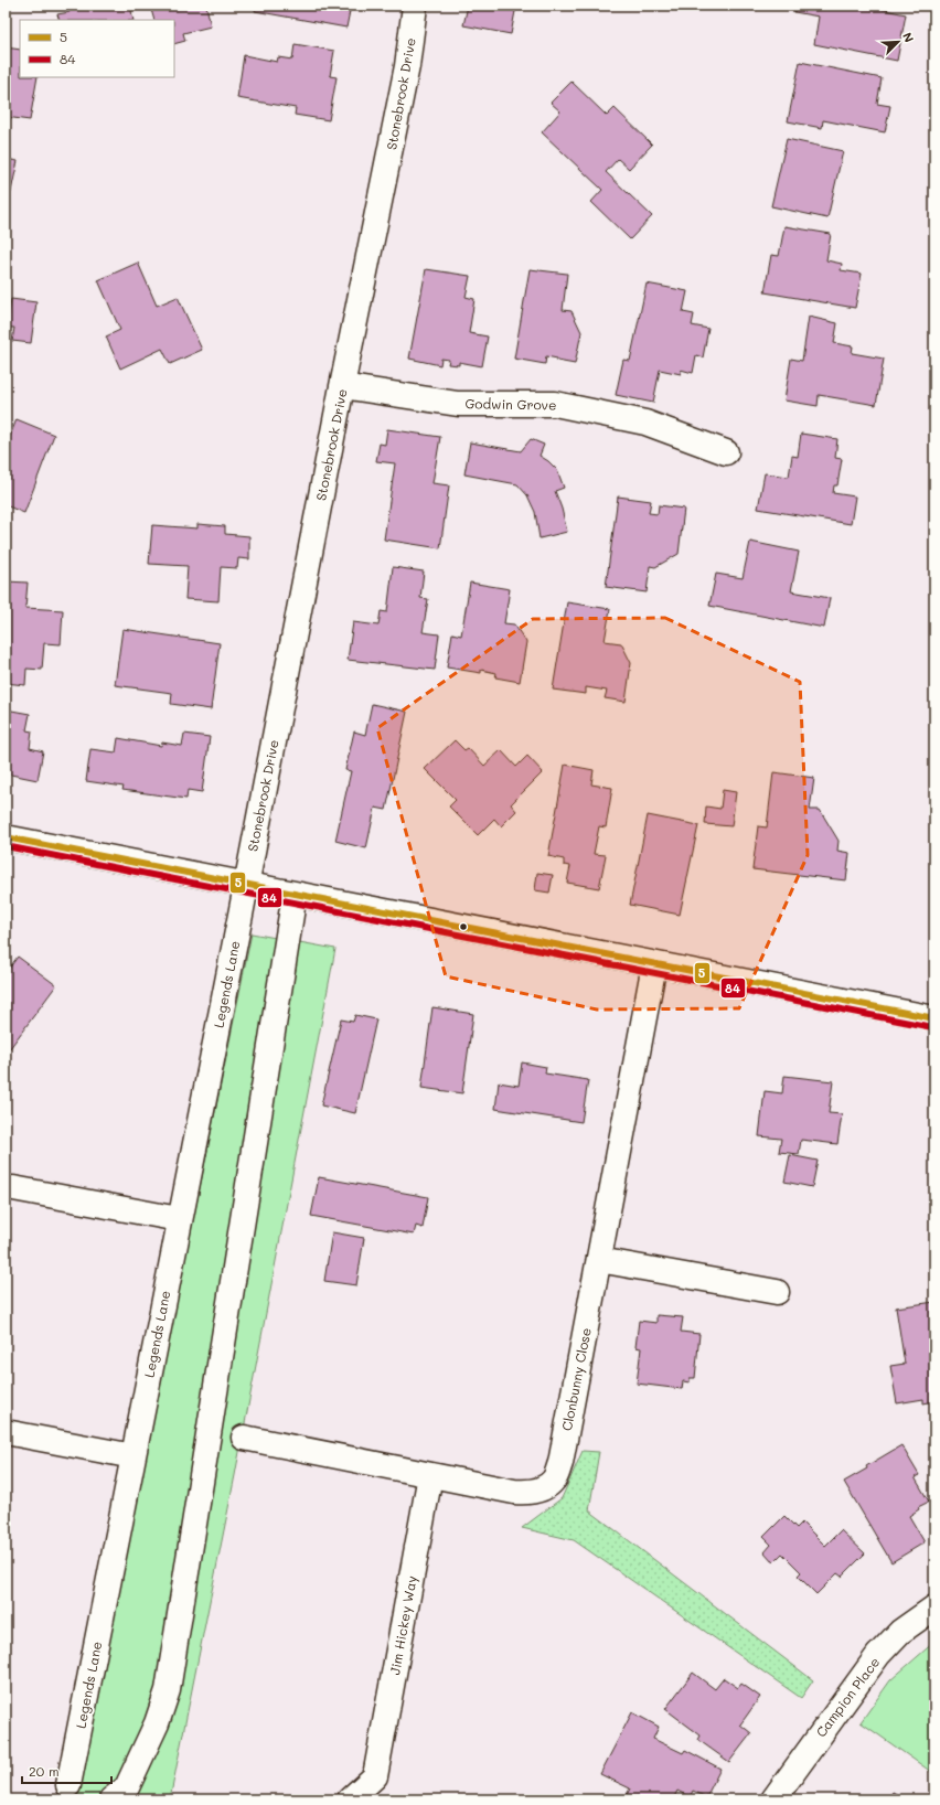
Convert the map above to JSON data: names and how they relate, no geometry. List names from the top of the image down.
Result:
{
  "streets": {
    "street": [
      "Stonebrook Drive",
      "Godwin Grove",
      "Legends Lane",
      "Clonbunny Close",
      "Jim Hickey Way",
      "Campion Place"
    ]
  },
  "crossings": [
    ["Stonebrook Drive", "Godwin Grove"],
    ["Stonebrook Drive", "Legends Lane"],
    ["Clonbunny Close", "Jim Hickey Way"]
  ],
  "lines": ["transit line 5", "transit line 84"],
  "legend": ["5", "84"],
  "scale_bar": "20 m",
  "north": "top right"
}
